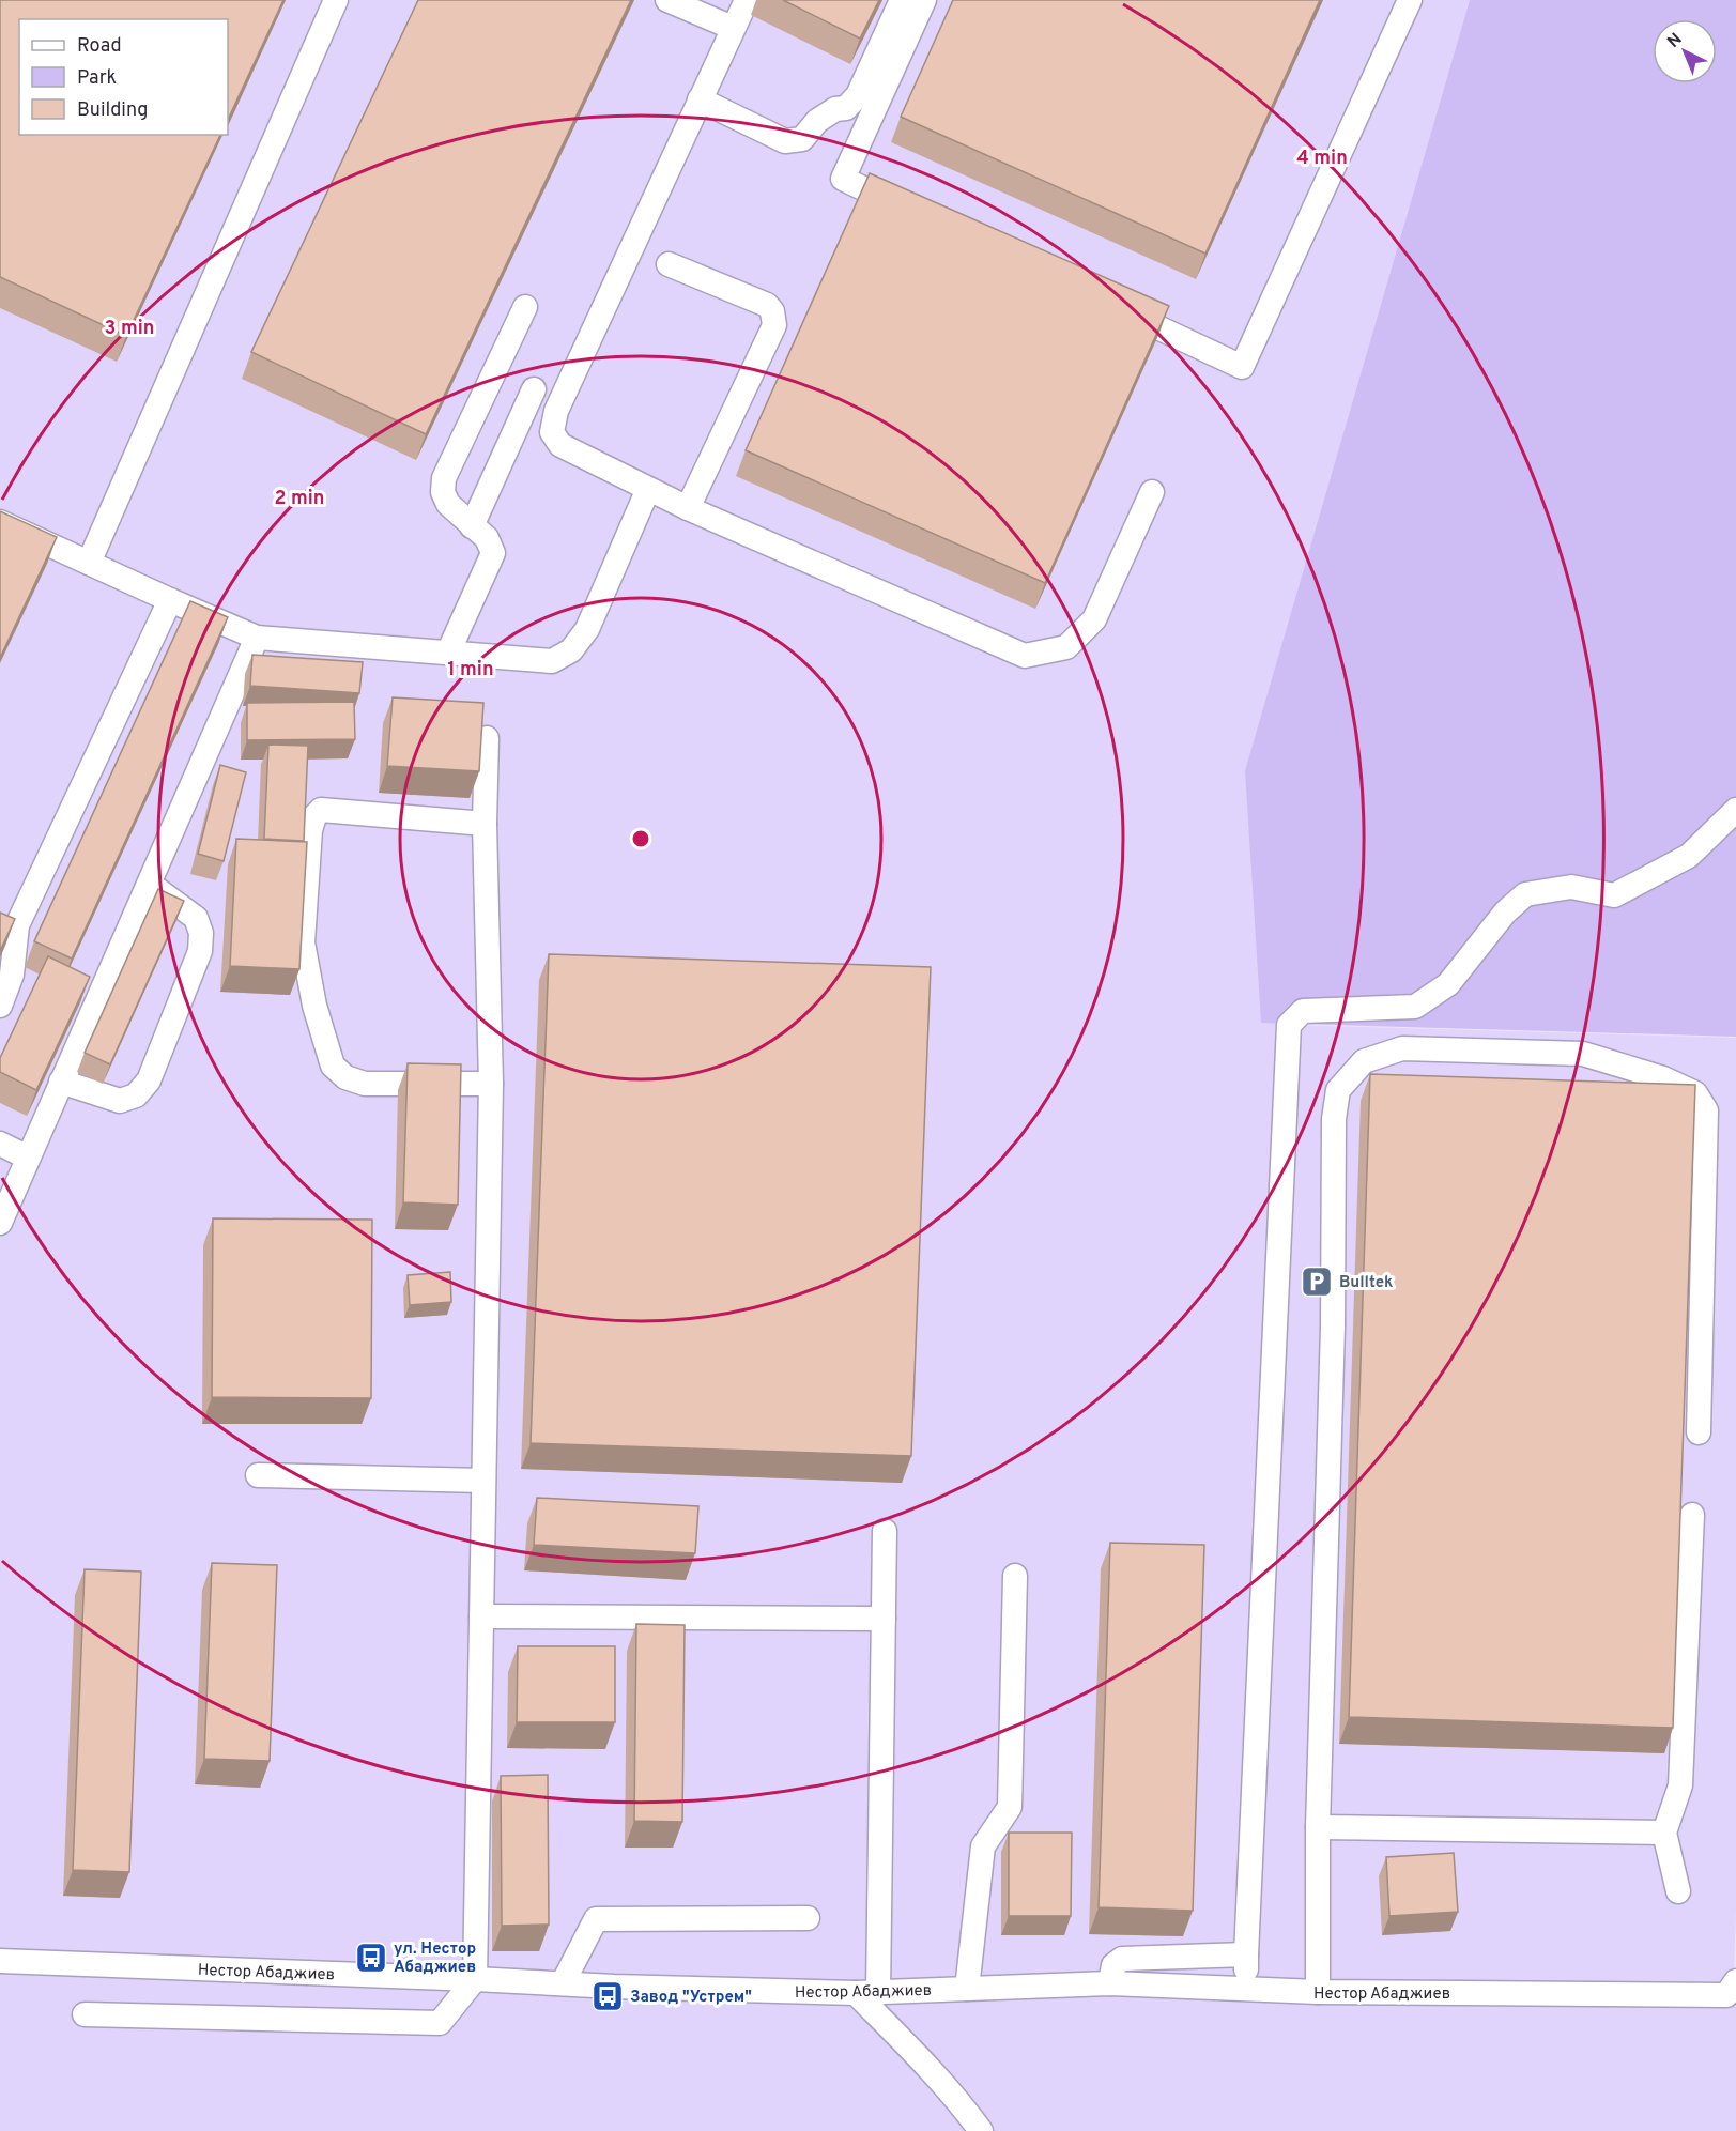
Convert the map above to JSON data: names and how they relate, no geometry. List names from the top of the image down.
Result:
{
  "streets": {
    "street": ["Нестор Абаджиев"]
  },
  "places": {
    "parking": ["Bulltek"],
    "bus stop": ["ул. Нестор Абаджиев", "Завод \"Устрем\""]
  },
  "legend": ["Road", "Park", "Building"],
  "north": "top left",
  "rings": [
    "4 min",
    "3 min",
    "2 min",
    "1 min"
  ]
}
